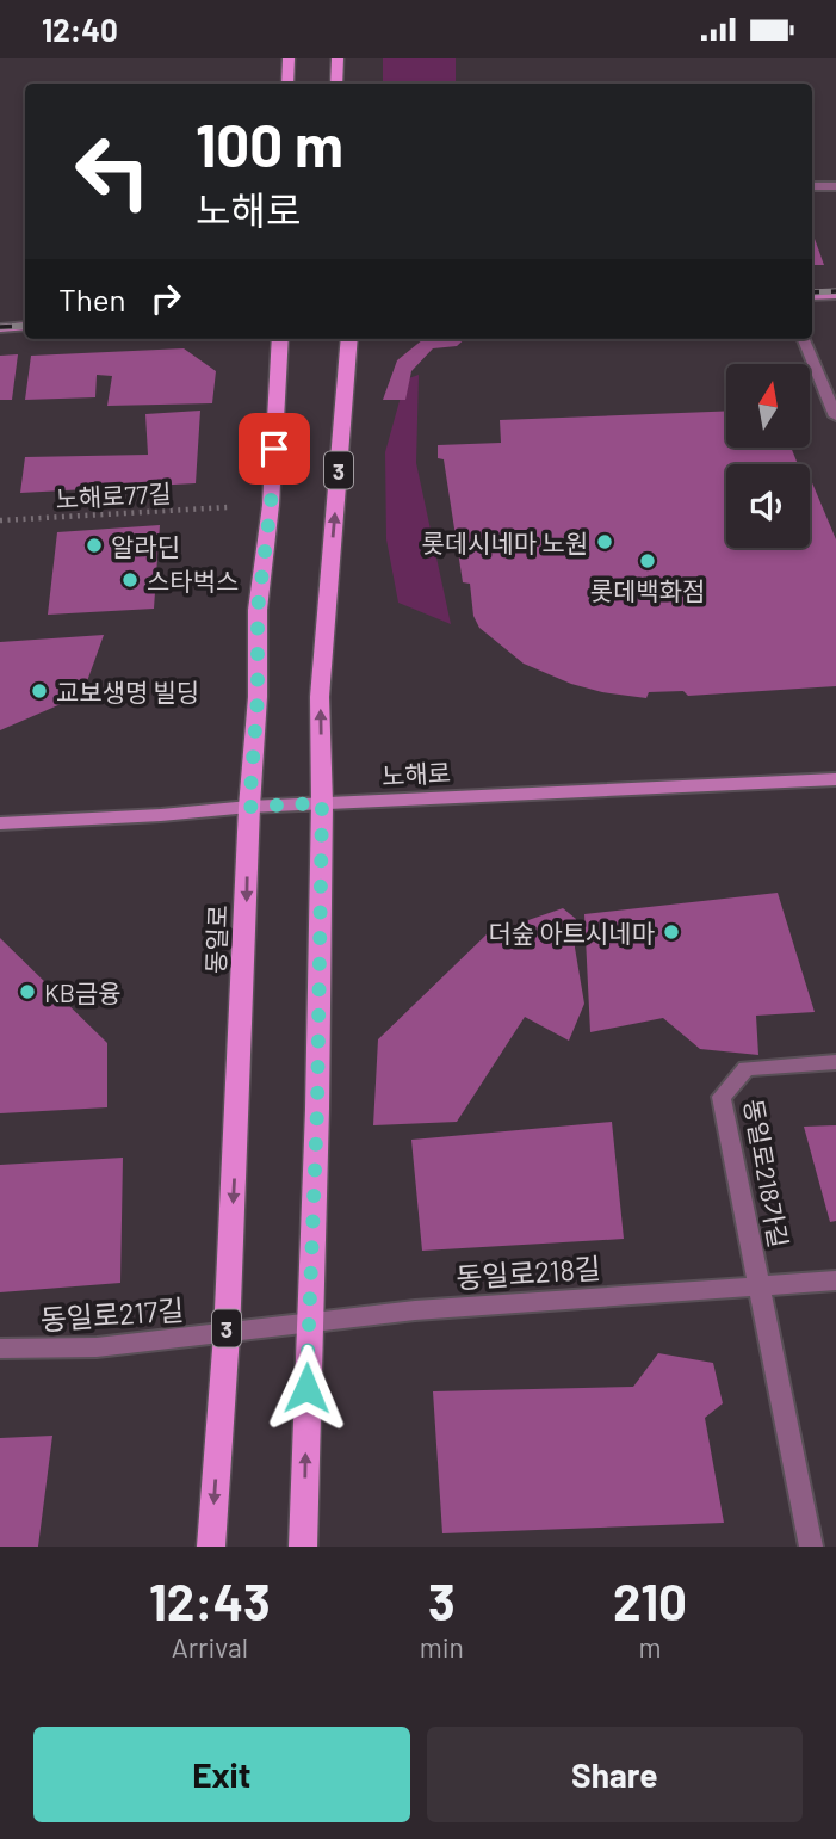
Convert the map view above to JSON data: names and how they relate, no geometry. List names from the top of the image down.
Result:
{
  "streets": {
    "main road": ["3", "노해로", "동일로"],
    "street": ["동일로218가길", "동일로218길", "동일로217길"],
    "path": ["노해로77길"]
  },
  "crossings": [
    ["3", "노해로"],
    ["3", "동일로218길"],
    ["노해로", "동일로"],
    ["동일로", "동일로218길"],
    ["동일로", "동일로217길"],
    ["동일로218가길", "동일로218길"],
    ["동일로218길", "동일로217길"]
  ],
  "places": [
    "롯데시네마 노원",
    "알라딘",
    "롯데백화점",
    "스타벅스",
    "교보생명 빌딩",
    "더숲 아트시네마",
    "KB금융"
  ],
  "north": "top",
  "page": {
    "status": "12:40",
    "turn": ["100 m", "노해로"],
    "then": "Then",
    "eta": [
      "12:43",
      "Arrival",
      "3",
      "min",
      "210",
      "m"
    ],
    "buttons": ["Exit", "Share"]
  }
}
